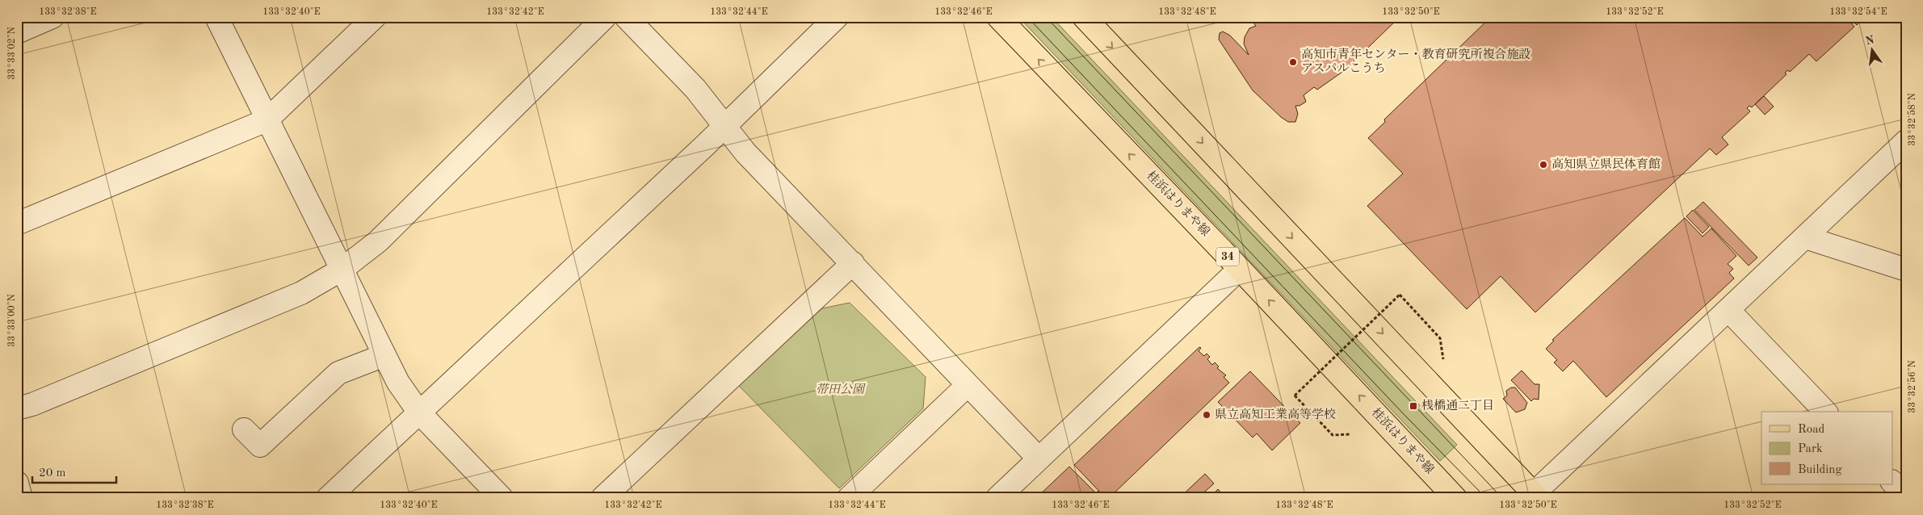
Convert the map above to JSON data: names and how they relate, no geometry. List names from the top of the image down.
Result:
{
  "streets": {
    "main road": ["桂浜はりまや線", "34"]
  },
  "parks": ["帯田公園"],
  "places": {
    "other": ["高知市青年センター・教育研究所複合施設 アスパルこうち", "高知県立県民体育館", "県立高知工業高等学校"],
    "transit": ["桟橋通二丁目"]
  },
  "legend": ["Road", "Park", "Building"],
  "scale_bar": "20 m",
  "north": "top",
  "coordinates": [
    "133°32'38\"E",
    "133°32'40\"E",
    "133°32'42\"E",
    "133°32'44\"E",
    "133°32'46\"E",
    "133°32'48\"E",
    "133°32'50\"E",
    "133°32'52\"E",
    "133°32'54\"E",
    "33°33'02\"N",
    "33°32'58\"N",
    "33°33'00\"N",
    "33°32'56\"N"
  ]
}
